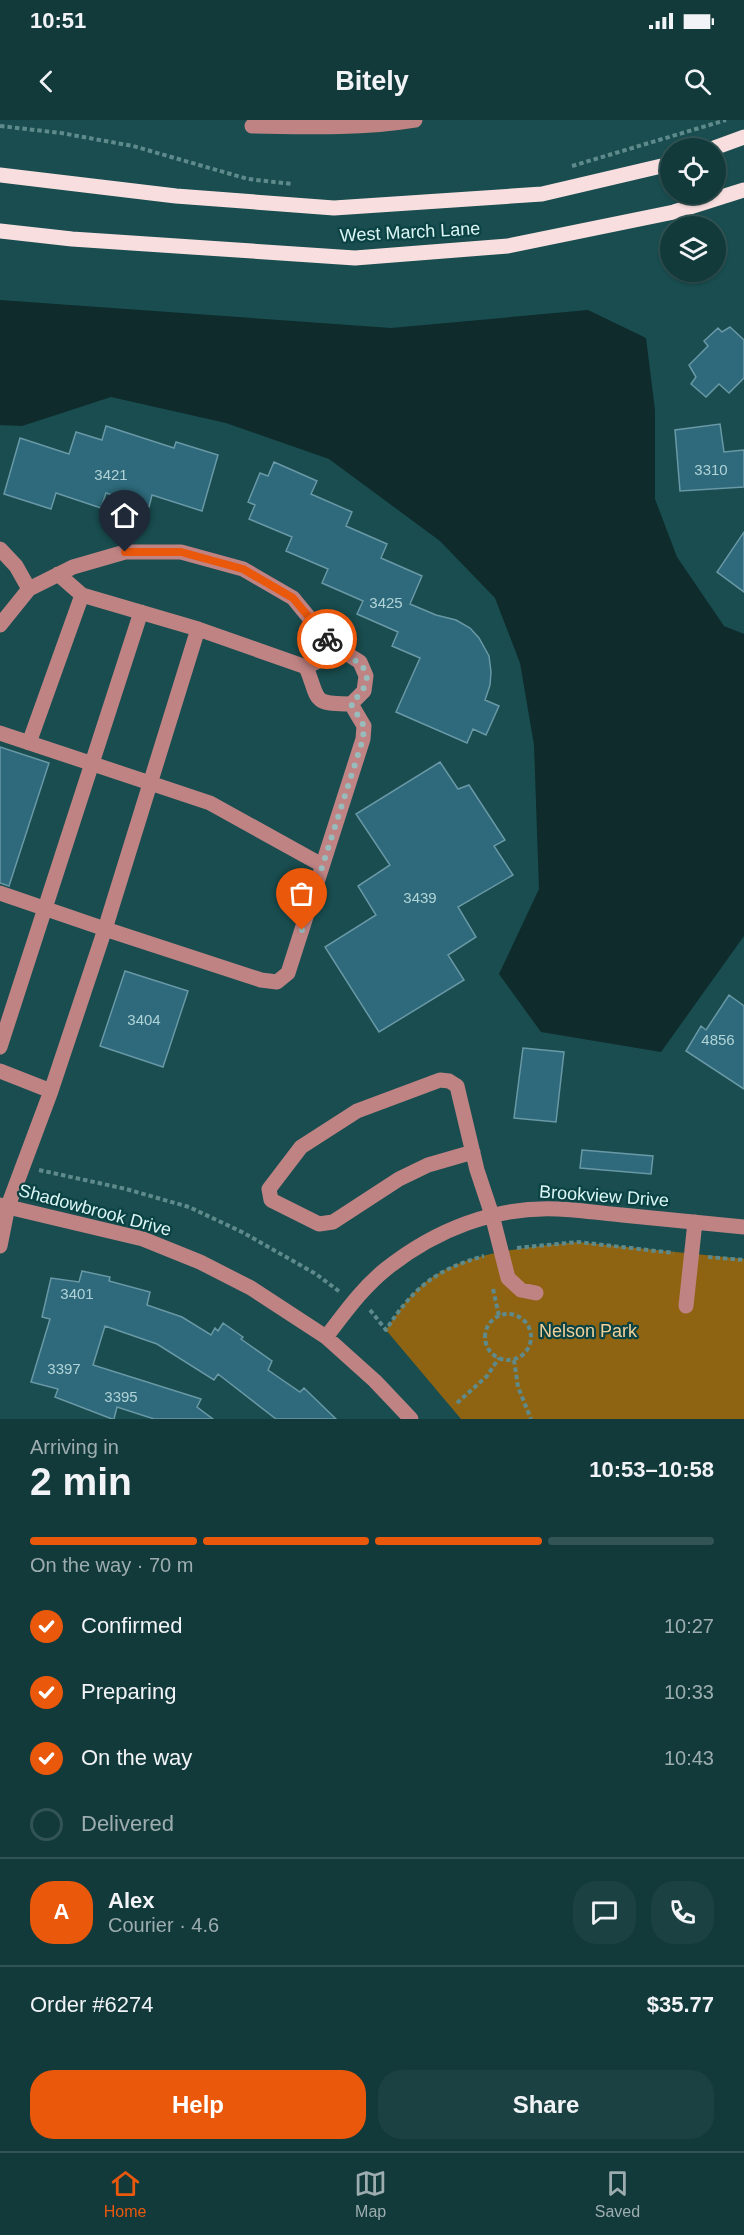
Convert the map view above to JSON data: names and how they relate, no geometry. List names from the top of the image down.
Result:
{
  "streets": {
    "main road": ["West March Lane"],
    "street": ["Brookview Drive", "Shadowbrook Drive"]
  },
  "crossings": [
    ["Brookview Drive", "Shadowbrook Drive"]
  ],
  "parks": ["Nelson Park"],
  "house_numbers": [
    "3310",
    "3421",
    "3425",
    "3439",
    "3404",
    "4856",
    "3401",
    "3397",
    "3395"
  ],
  "page": {
    "status": "10:51",
    "header": "Bitely",
    "heading": ["2 min", "Arriving in", "10:53–10:58"],
    "panel": [
      "Alex",
      "Courier · 4.6",
      "Order #6274",
      "$35.77"
    ],
    "bar": "On the way · 70 m",
    "list": [
      ["Confirmed", "10:27"],
      ["Preparing", "10:33"],
      ["On the way", "10:43"],
      "Delivered"
    ],
    "round": "A",
    "buttons": ["Help", "Share"],
    "tabs": ["Home", "Map", "Saved"]
  }
}
